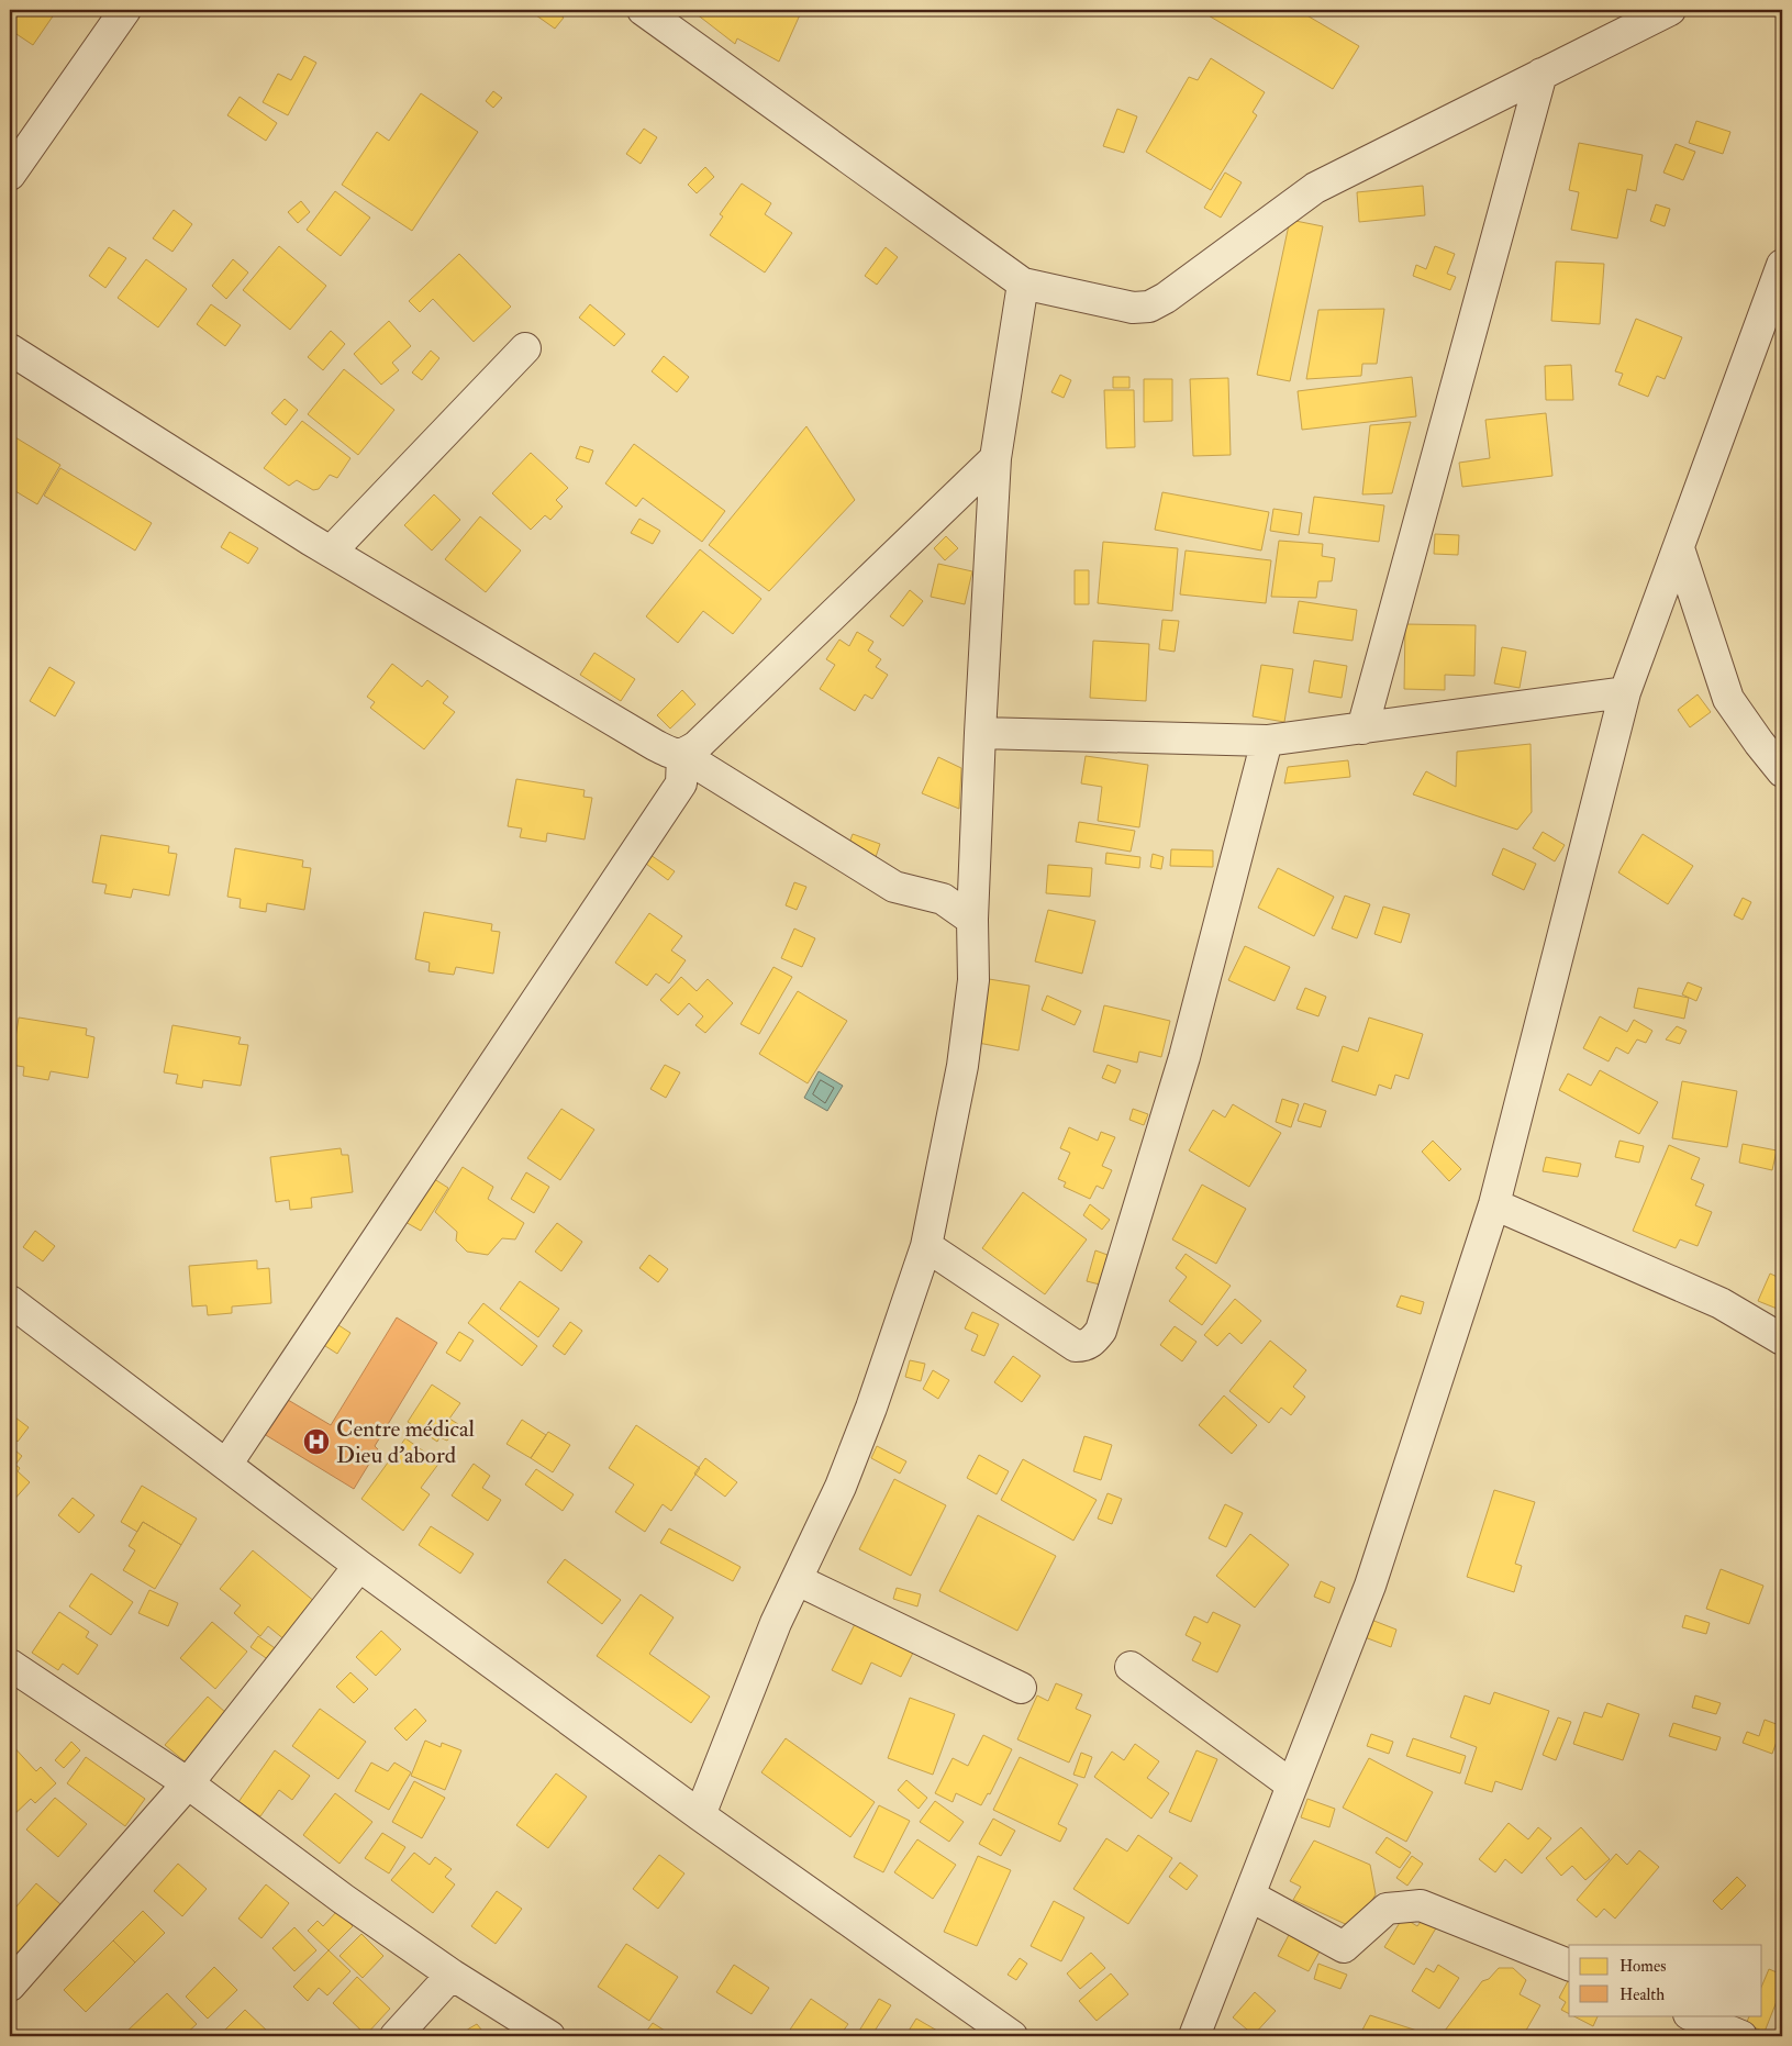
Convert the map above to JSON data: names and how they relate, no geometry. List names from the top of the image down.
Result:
{
  "places": {
    "hospital": ["Centre médical Dieu d'abord"]
  },
  "legend": ["Homes", "Health"]
}
